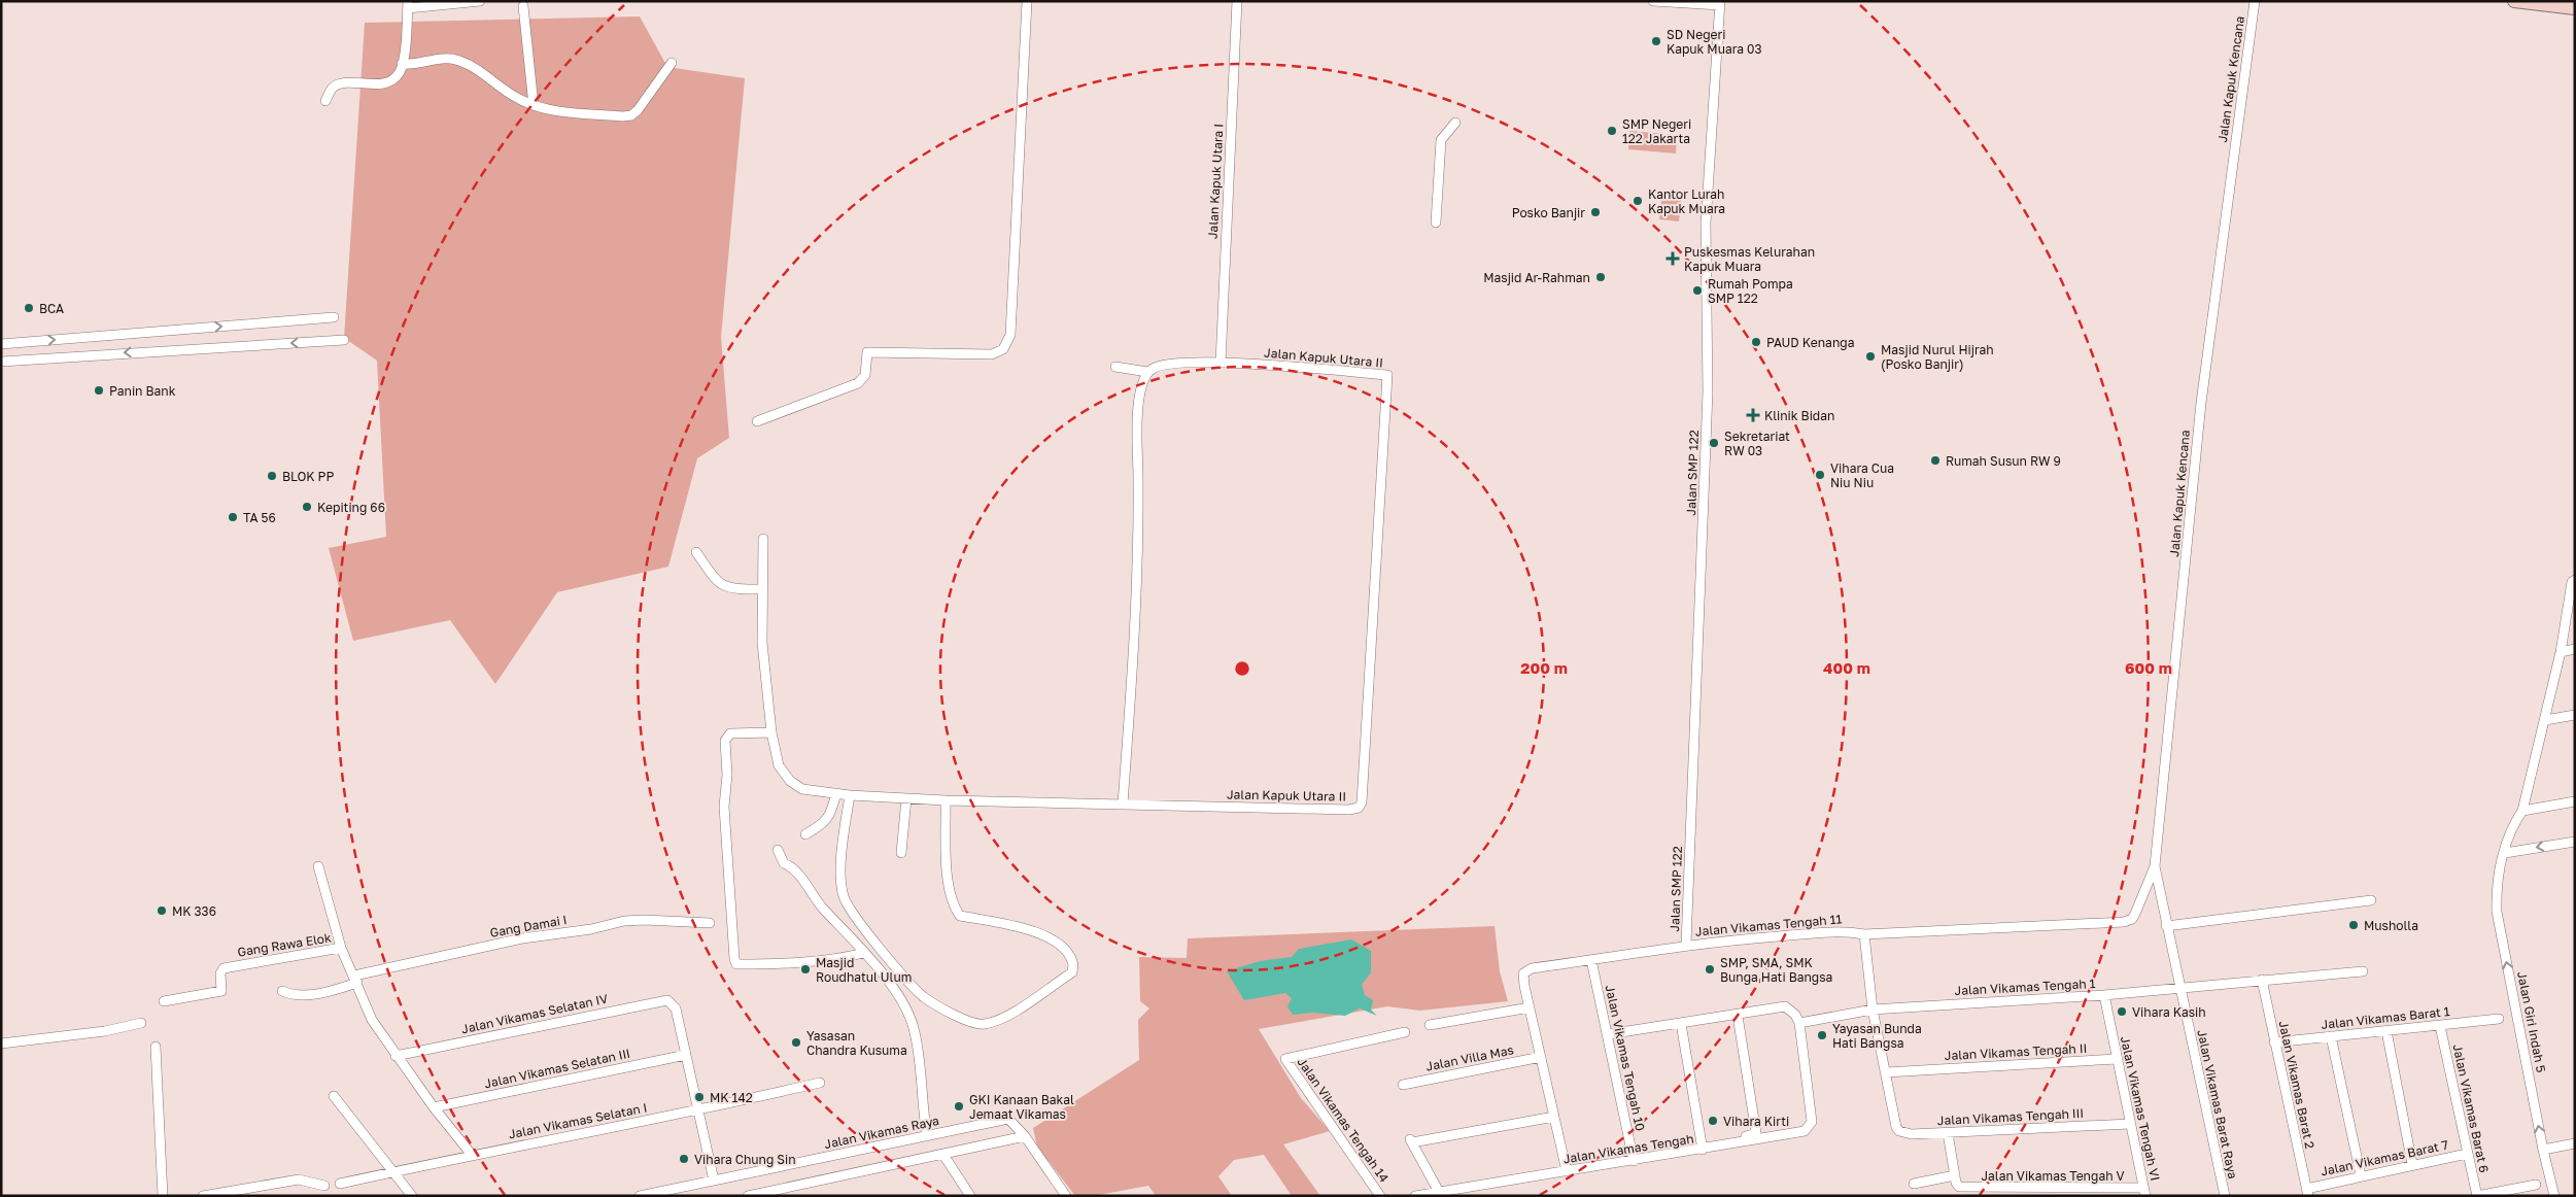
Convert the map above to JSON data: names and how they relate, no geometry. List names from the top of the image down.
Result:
{
  "streets": {
    "street": [
      "Jalan Kapuk Kencana",
      "Jalan Kapuk Utara I",
      "Jalan Kapuk Utara II",
      "Jalan SMP 122",
      "Jalan Vikamas Tengah 11",
      "Gang Damai I",
      "Gang Rawa Elok",
      "Jalan Vikamas Tengah 1",
      "Jalan Vikamas Selatan IV",
      "Jalan Vikamas Barat 1",
      "Jalan Giri Indah 5",
      "Jalan Vikamas Tengah II",
      "Jalan Villa Mas",
      "Jalan Vikamas Tengah 10",
      "Jalan Vikamas Selatan III",
      "Jalan Vikamas Barat 2",
      "Jalan Vikamas Barat Raya",
      "Jalan Vikamas Tengah VI",
      "Jalan Vikamas Barat 6",
      "Jalan Vikamas Tengah III",
      "Jalan Vikamas Tengah 14",
      "Jalan Vikamas Selatan I",
      "Jalan Vikamas Raya",
      "Jalan Vikamas Tengah",
      "Jalan Vikamas Barat 7",
      "Jalan Vikamas Tengah V"
    ]
  },
  "crossings": [
    ["Jalan Kapuk Kencana", "Jalan Vikamas Tengah 11"],
    ["Jalan Kapuk Kencana", "Jalan Vikamas Tengah 1"],
    ["Jalan Kapuk Kencana", "Jalan Vikamas Barat Raya"],
    ["Jalan Kapuk Utara I", "Jalan Kapuk Utara II"],
    ["Jalan SMP 122", "Jalan Vikamas Tengah 11"],
    ["Jalan Vikamas Tengah 11", "Jalan Villa Mas"],
    ["Jalan Vikamas Tengah 11", "Jalan Vikamas Tengah 10"],
    ["Jalan Vikamas Tengah 11", "Jalan Vikamas Tengah"],
    ["Jalan Vikamas Tengah 1", "Jalan Vikamas Barat Raya"],
    ["Jalan Vikamas Tengah 1", "Jalan Vikamas Tengah VI"],
    ["Jalan Vikamas Tengah 1", "Jalan Vikamas Tengah"],
    ["Jalan Vikamas Selatan IV", "Jalan Vikamas Selatan III"],
    ["Jalan Vikamas Barat 1", "Jalan Vikamas Barat 2"],
    ["Jalan Vikamas Barat 1", "Jalan Vikamas Barat 6"],
    ["Jalan Vikamas Tengah II", "Jalan Vikamas Tengah VI"],
    ["Jalan Vikamas Tengah II", "Jalan Vikamas Tengah III"],
    ["Jalan Vikamas Tengah 10", "Jalan Vikamas Tengah"],
    ["Jalan Vikamas Barat 2", "Jalan Vikamas Barat 7"],
    ["Jalan Vikamas Tengah VI", "Jalan Vikamas Tengah III"],
    ["Jalan Vikamas Tengah VI", "Jalan Vikamas Tengah V"],
    ["Jalan Vikamas Barat 6", "Jalan Vikamas Barat 7"]
  ],
  "one_way": ["Jalan Giri Indah 5"],
  "places": {
    "other": [
      "SD Negeri Kapuk Muara 03",
      "SMP Negeri 122 Jakarta",
      "Kantor Lurah Kapuk Muara",
      "Posko Banjir",
      "Masjid Ar-Rahman",
      "Rumah Pompa SMP 122",
      "BCA",
      "PAUD Kenanga",
      "Masjid Nurul Hijrah (Posko Banjir)",
      "Panin Bank",
      "Sekretariat RW 03",
      "Rumah Susun RW 9",
      "Vihara Cua Niu Niu",
      "BLOK PP",
      "Kepiting 66",
      "TA 56",
      "MK 336",
      "Musholla",
      "Masjid Roudhatul Ulum",
      "SMP, SMA, SMK Bunga Hati Bangsa",
      "Vihara Kasih",
      "Yayasan Bunda Hati Bangsa",
      "Yasasan Chandra Kusuma",
      "MK 142",
      "GKI Kanaan Bakal Jemaat Vikamas",
      "Vihara Kirti",
      "Vihara Chung Sin"
    ],
    "health": ["Puskesmas Kelurahan Kapuk Muara", "Klinik Bidan"]
  },
  "rings": ["200 m", "400 m", "600 m"]
}
